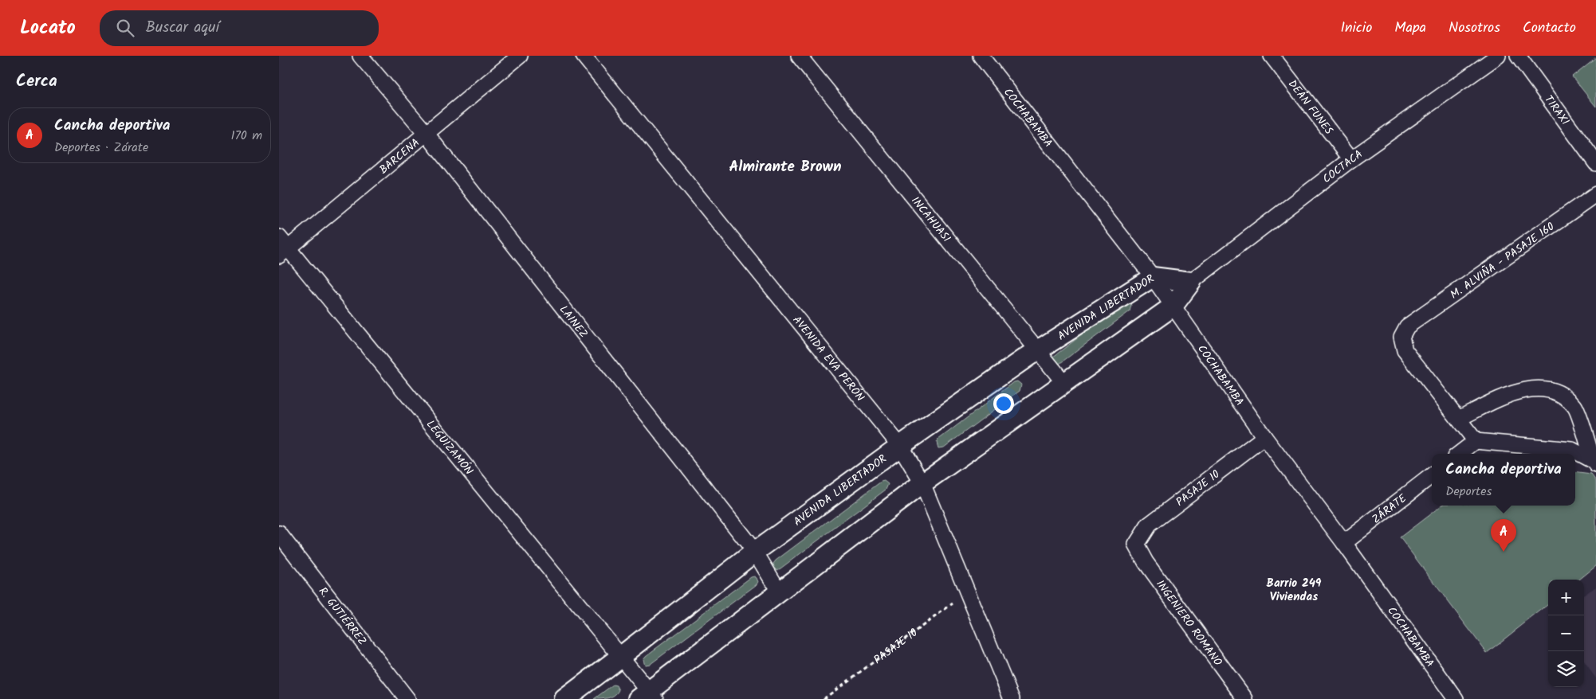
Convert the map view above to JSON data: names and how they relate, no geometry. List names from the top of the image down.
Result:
{
  "streets": {
    "street": [
      "DEÁN FUNES",
      "TIRAXI",
      "COCHABAMBA",
      "BARCENA",
      "COCTACA",
      "INCAHUASI",
      "M. ALVIÑA - PASAJE 160",
      "AVENIDA LIBERTADOR",
      "LAINEZ",
      "AVENIDA EVA PERÓN",
      "LEGUIZAMÓN",
      "PASAJE 10",
      "ZÁRATE",
      "R. GUTIÉRREZ",
      "INGENIERO ROMANO"
    ]
  },
  "crossings": [
    ["DEÁN FUNES", "COCTACA"],
    ["COCHABAMBA", "AVENIDA LIBERTADOR"],
    ["COCHABAMBA", "PASAJE 10"],
    ["COCHABAMBA", "ZÁRATE"],
    ["BARCENA", "LAINEZ"],
    ["BARCENA", "LEGUIZAMÓN"],
    ["COCTACA", "AVENIDA LIBERTADOR"],
    ["INCAHUASI", "AVENIDA LIBERTADOR"],
    ["AVENIDA LIBERTADOR", "LAINEZ"],
    ["AVENIDA LIBERTADOR", "AVENIDA EVA PERÓN"],
    ["AVENIDA LIBERTADOR", "LEGUIZAMÓN"],
    ["AVENIDA EVA PERÓN", "PASAJE 10"],
    ["PASAJE 10", "INGENIERO ROMANO"]
  ],
  "districts": ["Almirante Brown", "Barrio 249 Viviendas"],
  "page": {
    "header": "Locato",
    "search": "Buscar aquí",
    "nav": [
      "Inicio",
      "Mapa",
      "Nosotros",
      "Contacto"
    ],
    "heading": "Cerca",
    "list": [
      {
        "mark": "A",
        "name": "Cancha deportiva",
        "note": "Deportes · Zárate",
        "value": "170 m"
      }
    ],
    "popup": ["Cancha deportiva", "Deportes"],
    "pins": "A",
    "map_buttons": ["+", "−"]
  }
}
